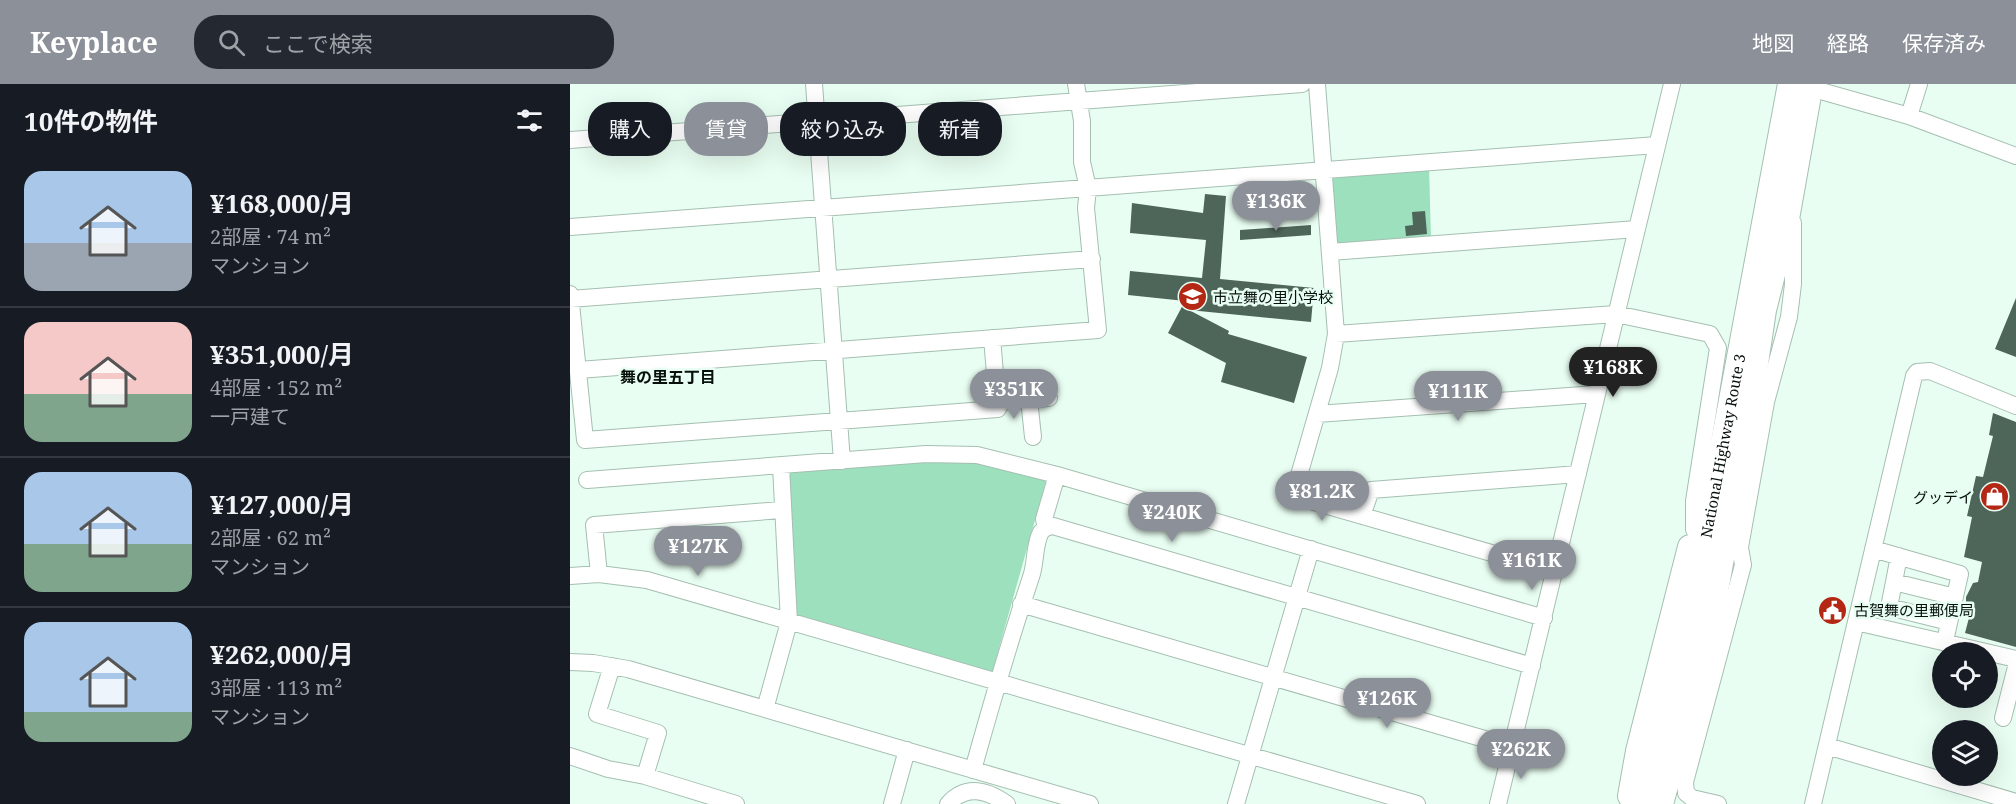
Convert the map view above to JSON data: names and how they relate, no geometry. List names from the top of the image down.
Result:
{
  "streets": {
    "highway": ["National Highway Route 3"]
  },
  "districts": ["舞の里五丁目"],
  "places": {
    "school or university": ["市立舞の里小学校"],
    "shop": ["グッデイ"],
    "public building": ["古賀舞の里郵便局"]
  },
  "page": {
    "header": "Keyplace",
    "search": "ここで検索",
    "nav": ["地図", "経路", "保存済み"],
    "heading": "10件の物件",
    "chip": [
      "購入",
      "賃貸",
      "絞り込み",
      "新着"
    ],
    "list": [
      {
        "name": "¥168,000/月",
        "note": "2部屋 · 74 m² · マンション"
      },
      {
        "name": "¥351,000/月",
        "note": "4部屋 · 152 m² · 一戸建て"
      },
      {
        "name": "¥127,000/月",
        "note": "2部屋 · 62 m² · マンション"
      },
      {
        "name": "¥262,000/月",
        "note": "3部屋 · 113 m² · マンション"
      }
    ],
    "price": [
      "¥136K",
      "¥168K",
      "¥351K",
      "¥111K",
      "¥81.2K",
      "¥240K",
      "¥127K",
      "¥161K",
      "¥126K",
      "¥262K"
    ]
  }
}
